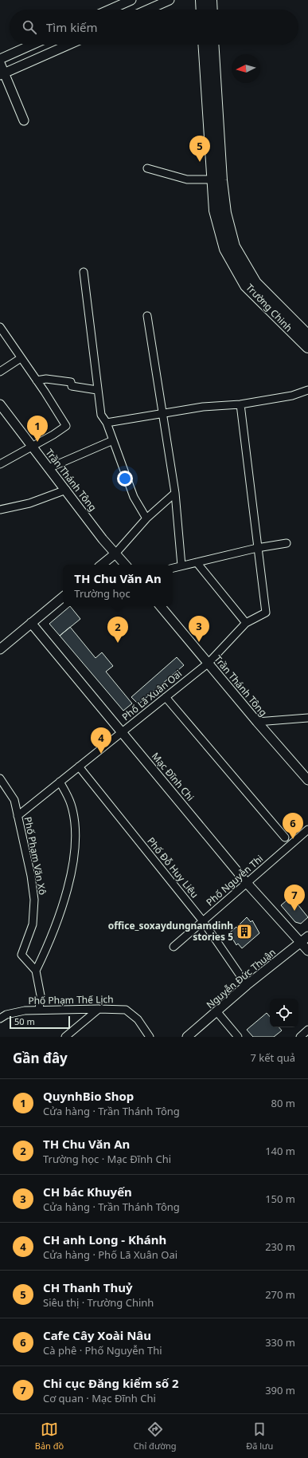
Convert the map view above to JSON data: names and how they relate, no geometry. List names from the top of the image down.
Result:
{
  "streets": {
    "main road": ["Trường Chinh"],
    "street": [
      "Trần Thánh Tông",
      "Phố Lã Xuân Oai",
      "Mạc Đĩnh Chi",
      "Phố Phạm Văn Xô",
      "Phố Đỗ Huy Liêu",
      "Phố Nguyễn Thi",
      "Nguyễn Đức Thuận",
      "Phố Phạm Thế Lịch"
    ]
  },
  "crossings": [
    ["Trần Thánh Tông", "Phố Lã Xuân Oai"],
    ["Phố Lã Xuân Oai", "Mạc Đĩnh Chi"],
    ["Phố Lã Xuân Oai", "Phố Phạm Văn Xô"],
    ["Phố Lã Xuân Oai", "Phố Đỗ Huy Liêu"],
    ["Mạc Đĩnh Chi", "Phố Nguyễn Thi"],
    ["Mạc Đĩnh Chi", "Nguyễn Đức Thuận"],
    ["Phố Đỗ Huy Liêu", "Phố Nguyễn Thi"],
    ["Phố Đỗ Huy Liêu", "Nguyễn Đức Thuận"]
  ],
  "places": {
    "building": ["office_soxaydungnamdinh stories 5"]
  },
  "scale_bar": "50 m",
  "north": "left",
  "page": {
    "search": "Tìm kiếm",
    "pins": [
      "5",
      "1",
      "3",
      "2",
      "4",
      "6",
      "7"
    ],
    "popup": ["TH Chu Văn An", "Trường học"],
    "scale": "50 m",
    "heading": ["Gần đây", "7 kết quả"],
    "list": [
      {
        "mark": "1",
        "name": "QuynhBio Shop",
        "note": "Cửa hàng · Trần Thánh Tông",
        "value": "80 m"
      },
      {
        "mark": "2",
        "name": "TH Chu Văn An",
        "note": "Trường học · Mạc Đĩnh Chi",
        "value": "140 m"
      },
      {
        "mark": "3",
        "name": "CH bác Khuyến",
        "note": "Cửa hàng · Trần Thánh Tông",
        "value": "150 m"
      },
      {
        "mark": "4",
        "name": "CH anh Long - Khánh",
        "note": "Cửa hàng · Phố Lã Xuân Oai",
        "value": "230 m"
      },
      {
        "mark": "5",
        "name": "CH Thanh Thuỷ",
        "note": "Siêu thị · Trường Chinh",
        "value": "270 m"
      },
      {
        "mark": "6",
        "name": "Cafe Cây Xoài Nâu",
        "note": "Cà phê · Phố Nguyễn Thi",
        "value": "330 m"
      },
      {
        "mark": "7",
        "name": "Chi cục Đăng kiểm số 2",
        "note": "Cơ quan · Mạc Đĩnh Chi",
        "value": "390 m"
      }
    ],
    "nav": ["Bản đồ", "Chỉ đường", "Đã lưu"]
  }
}
